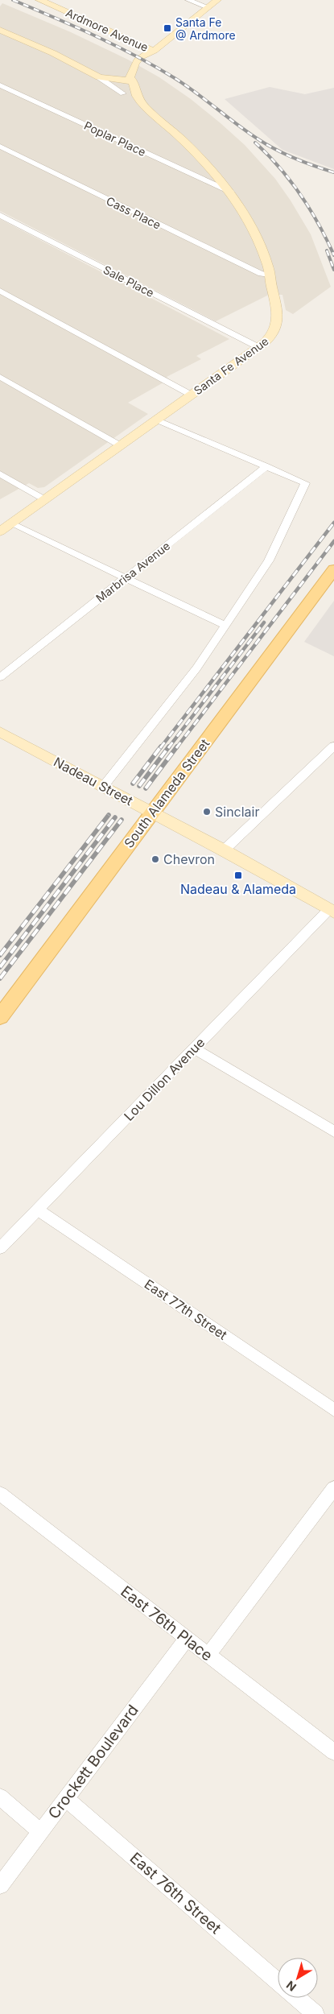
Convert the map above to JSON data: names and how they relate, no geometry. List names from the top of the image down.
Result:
{
  "streets": {
    "main road": [
      "Ardmore Avenue",
      "Santa Fe Avenue",
      "Nadeau Street",
      "South Alameda Street"
    ],
    "street": [
      "Poplar Place",
      "Cass Place",
      "Sale Place",
      "Marbrisa Avenue",
      "Lou Dillon Avenue",
      "East 77th Street",
      "East 76th Place",
      "Crockett Boulevard",
      "East 76th Street"
    ]
  },
  "crossings": [
    ["Poplar Place", "Santa Fe Avenue"],
    ["Cass Place", "Santa Fe Avenue"],
    ["Sale Place", "Santa Fe Avenue"],
    ["Nadeau Street", "South Alameda Street"],
    ["Nadeau Street", "Lou Dillon Avenue"],
    ["Lou Dillon Avenue", "East 77th Street"],
    ["East 76th Place", "Crockett Boulevard"],
    ["Crockett Boulevard", "East 76th Street"]
  ],
  "places": {
    "transit": ["Santa Fe @ Ardmore", "Nadeau & Alameda"],
    "other": ["Sinclair", "Chevron"]
  },
  "north": "bottom left"
}
